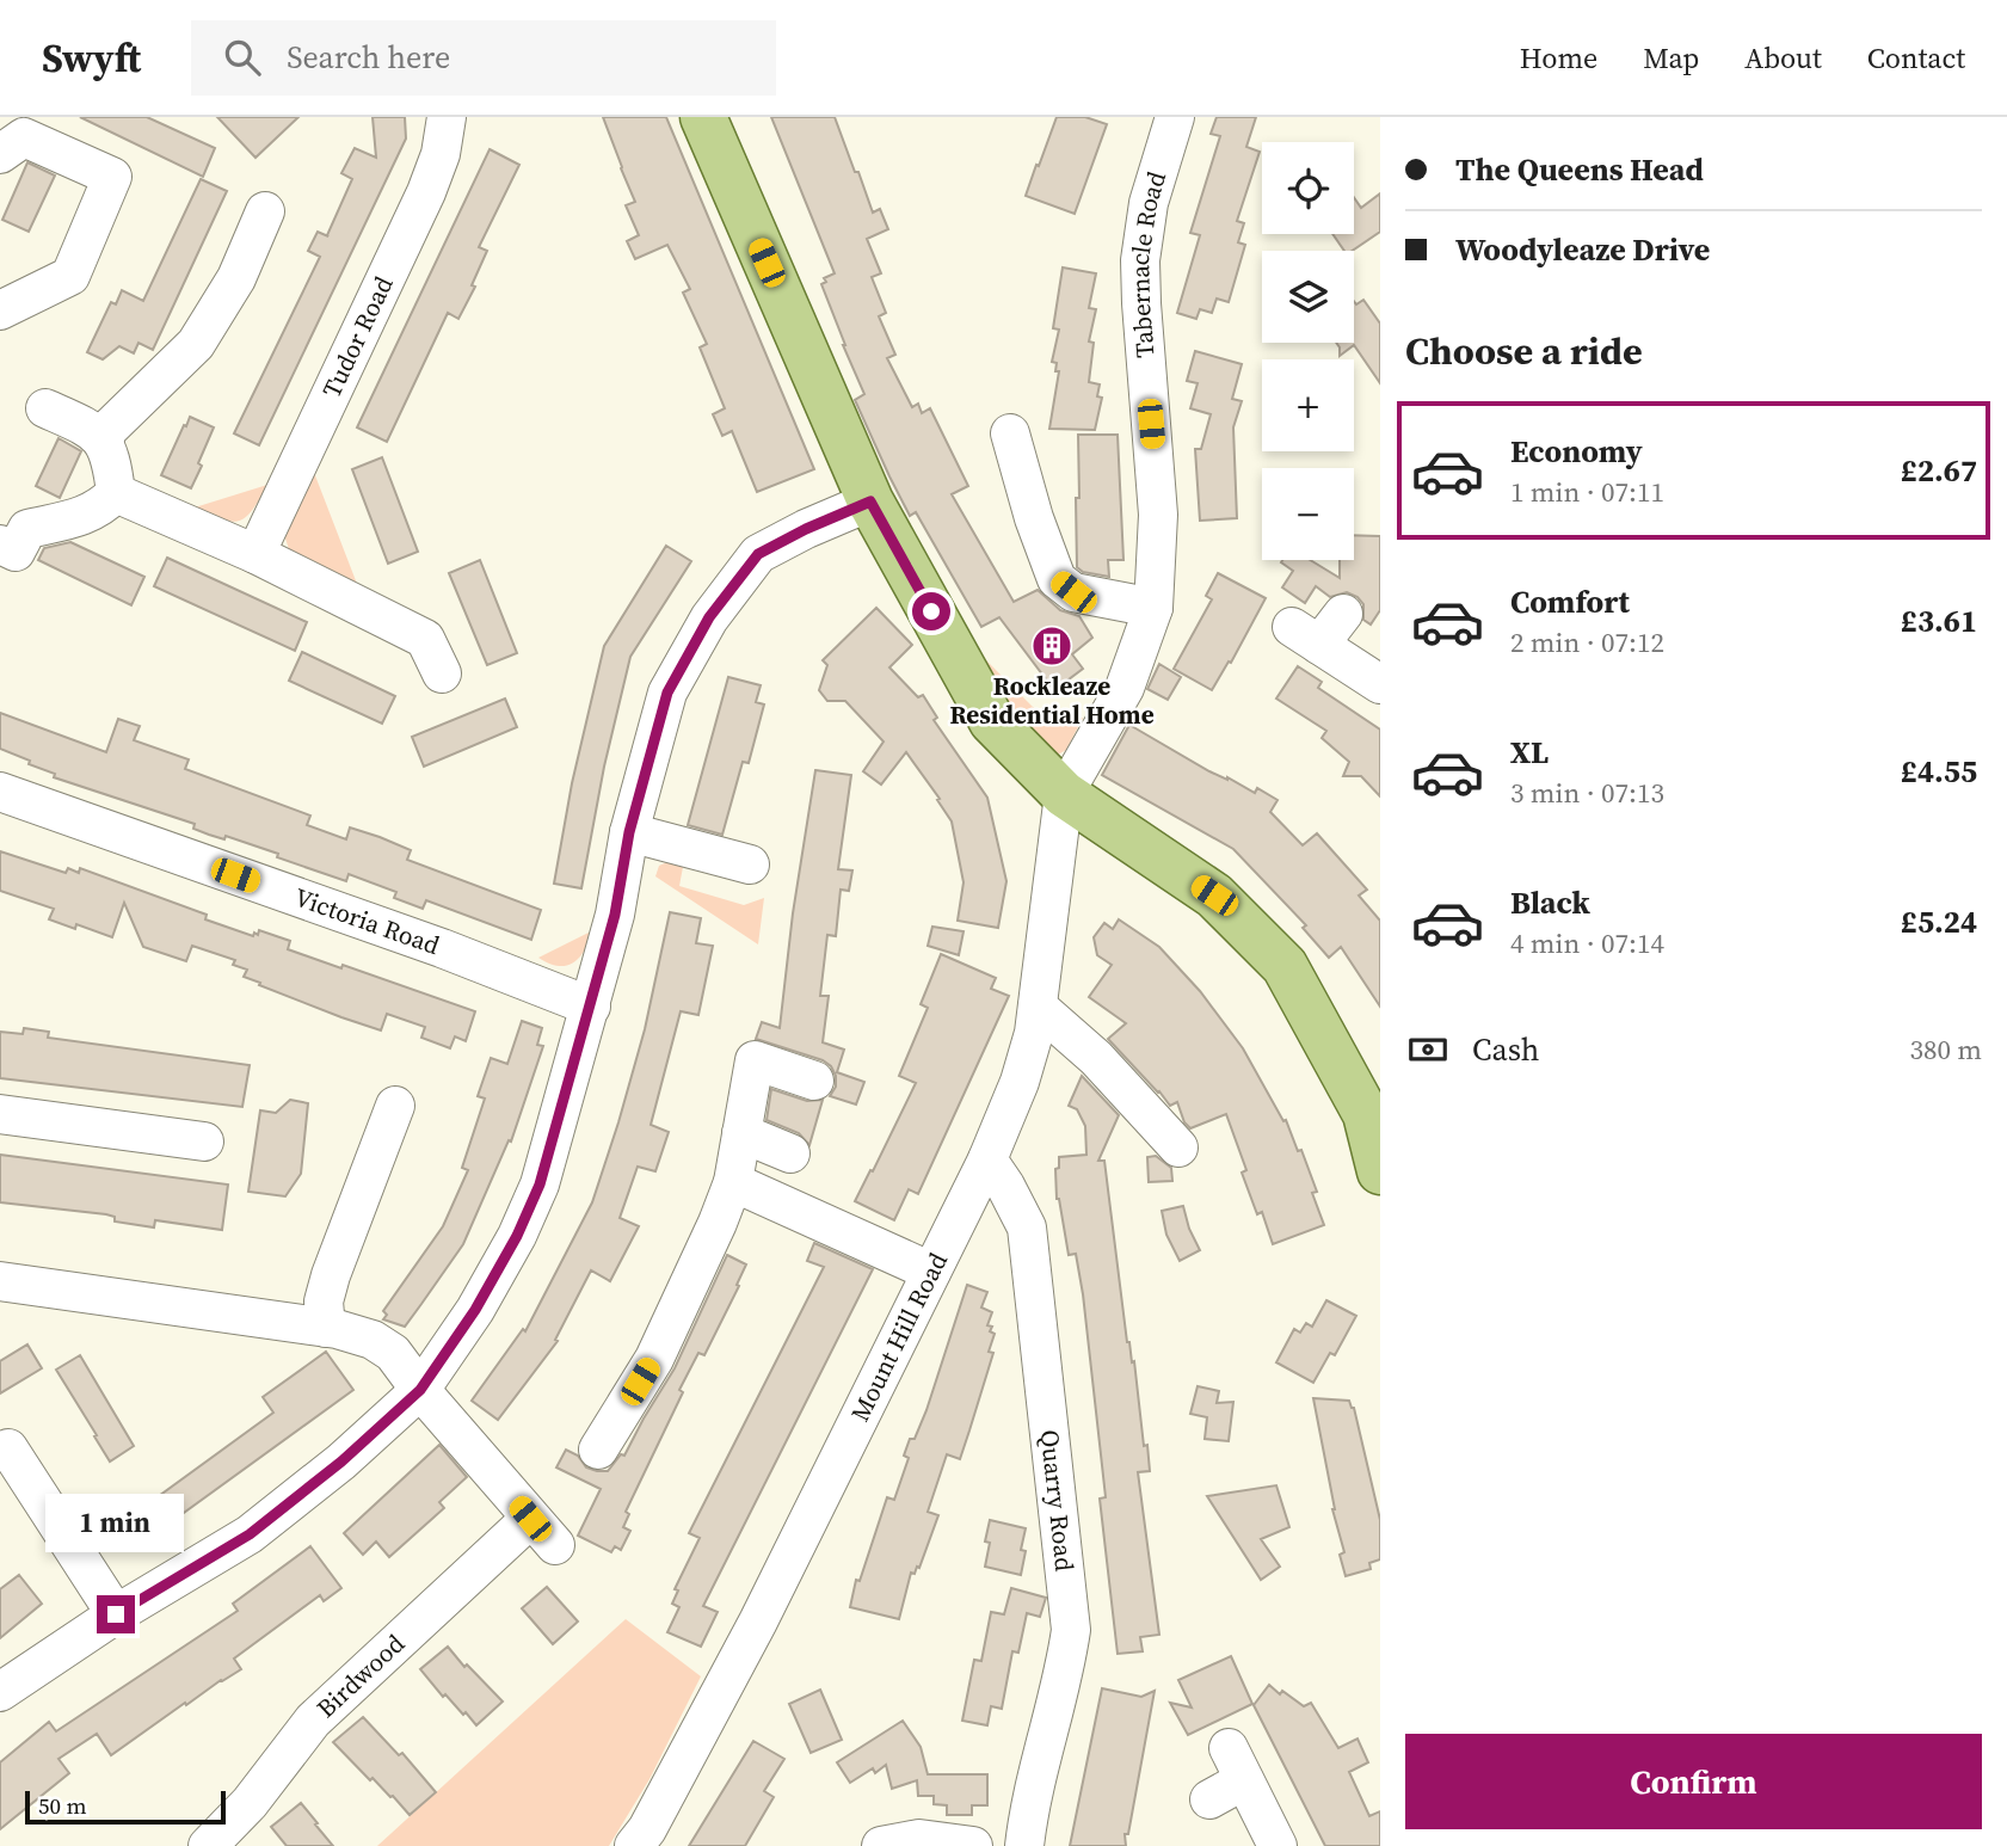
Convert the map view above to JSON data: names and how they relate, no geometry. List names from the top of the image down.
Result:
{
  "streets": {
    "street": [
      "Tabernacle Road",
      "Tudor Road",
      "Victoria Road",
      "Mount Hill Road",
      "Quarry Road",
      "Birdwood"
    ]
  },
  "crossings": [
    ["Tabernacle Road", "Mount Hill Road"],
    ["Mount Hill Road", "Quarry Road"]
  ],
  "places": {
    "building": ["Rockleaze Residential Home"]
  },
  "scale_bar": "50 m",
  "page": {
    "header": "Swyft",
    "search": "Search here",
    "nav": [
      "Home",
      "Map",
      "About",
      "Contact"
    ],
    "banner": ["The Queens Head", "Woodyleaze Drive"],
    "map_buttons": ["+", "−"],
    "heading": "Choose a ride",
    "list": [
      {
        "name": "Economy",
        "note": "1 min · 07:11",
        "value": "£2.67"
      },
      {
        "name": "Comfort",
        "note": "2 min · 07:12",
        "value": "£3.61"
      },
      {
        "name": "XL",
        "note": "3 min · 07:13",
        "value": "£4.55"
      },
      {
        "name": "Black",
        "note": "4 min · 07:14",
        "value": "£5.24"
      }
    ],
    "pay": ["Cash", "380 m"],
    "bubble": "1 min",
    "buttons": "Confirm",
    "scale": "50 m"
  }
}
